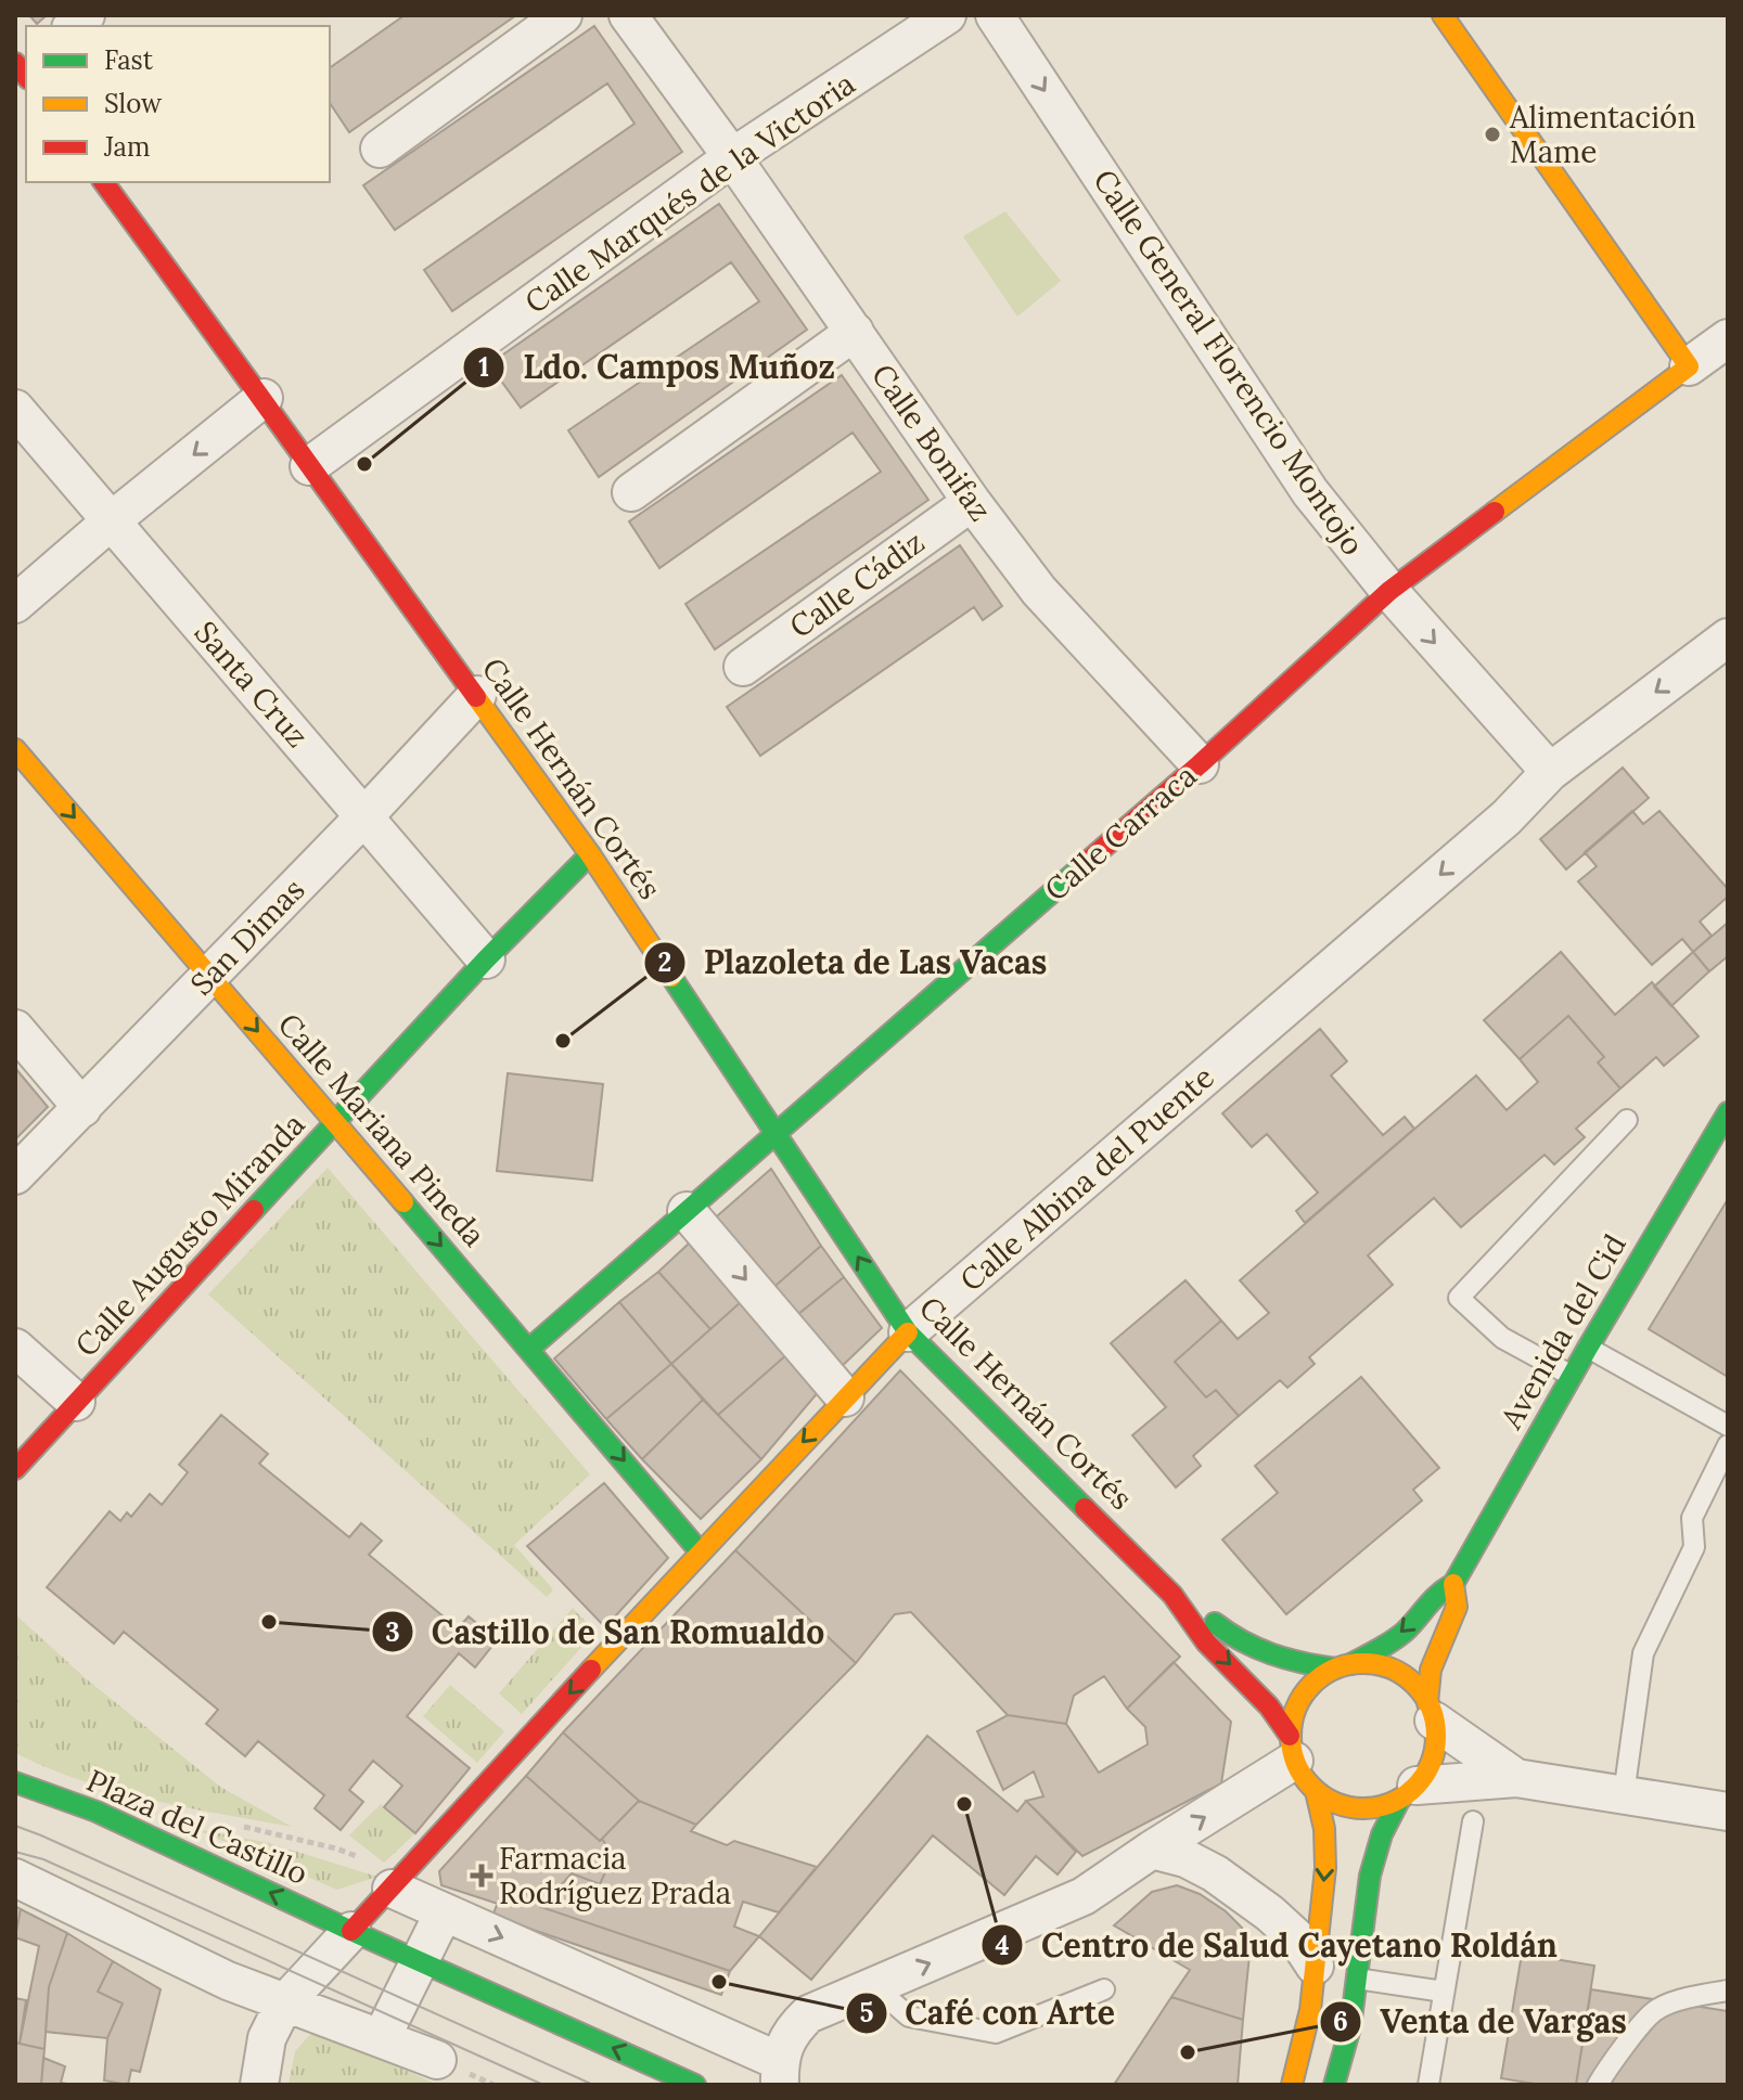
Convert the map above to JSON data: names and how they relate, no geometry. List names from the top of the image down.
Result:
{
  "streets": {
    "street": [
      "Calle Marqués de la Victoria",
      "Calle General Florencio Montojo",
      "Calle Bonifaz",
      "Calle Cádiz",
      "Santa Cruz",
      "Calle Hernán Cortés",
      "Calle Carraca",
      "San Dimas",
      "Calle Mariana Pineda",
      "Calle Albina del Puente",
      "Calle Augusto Miranda",
      "Avenida del Cid",
      "Plaza del Castillo"
    ]
  },
  "crossings": [
    ["Calle Marqués de la Victoria", "Calle Bonifaz"],
    ["Calle Marqués de la Victoria", "Calle Hernán Cortés"],
    ["Calle General Florencio Montojo", "Calle Carraca"],
    ["Calle General Florencio Montojo", "Calle Albina del Puente"],
    ["Calle Bonifaz", "Calle Cádiz"],
    ["Calle Bonifaz", "Calle Carraca"],
    ["Santa Cruz", "San Dimas"],
    ["Santa Cruz", "Calle Augusto Miranda"],
    ["Calle Hernán Cortés", "Calle Carraca"],
    ["Calle Hernán Cortés", "San Dimas"],
    ["Calle Hernán Cortés", "Calle Albina del Puente"],
    ["Calle Hernán Cortés", "Calle Augusto Miranda"],
    ["Calle Carraca", "Calle Mariana Pineda"],
    ["San Dimas", "Calle Mariana Pineda"],
    ["Calle Mariana Pineda", "Calle Albina del Puente"],
    ["Calle Mariana Pineda", "Calle Augusto Miranda"],
    ["Calle Albina del Puente", "Plaza del Castillo"]
  ],
  "one_way": ["Calle General Florencio Montojo", "Calle Mariana Pineda", "Calle Albina del Puente"],
  "places": {
    "other": [
      "Alimentación Mame",
      "Ldo. Campos Muñoz",
      "Plazoleta de Las Vacas",
      "Castillo de San Romualdo",
      "Centro de Salud Cayetano Roldán",
      "Café con Arte",
      "Venta de Vargas"
    ],
    "health": ["Farmacia Rodríguez Prada"]
  },
  "legend": ["Fast", "Slow", "Jam"]
}
